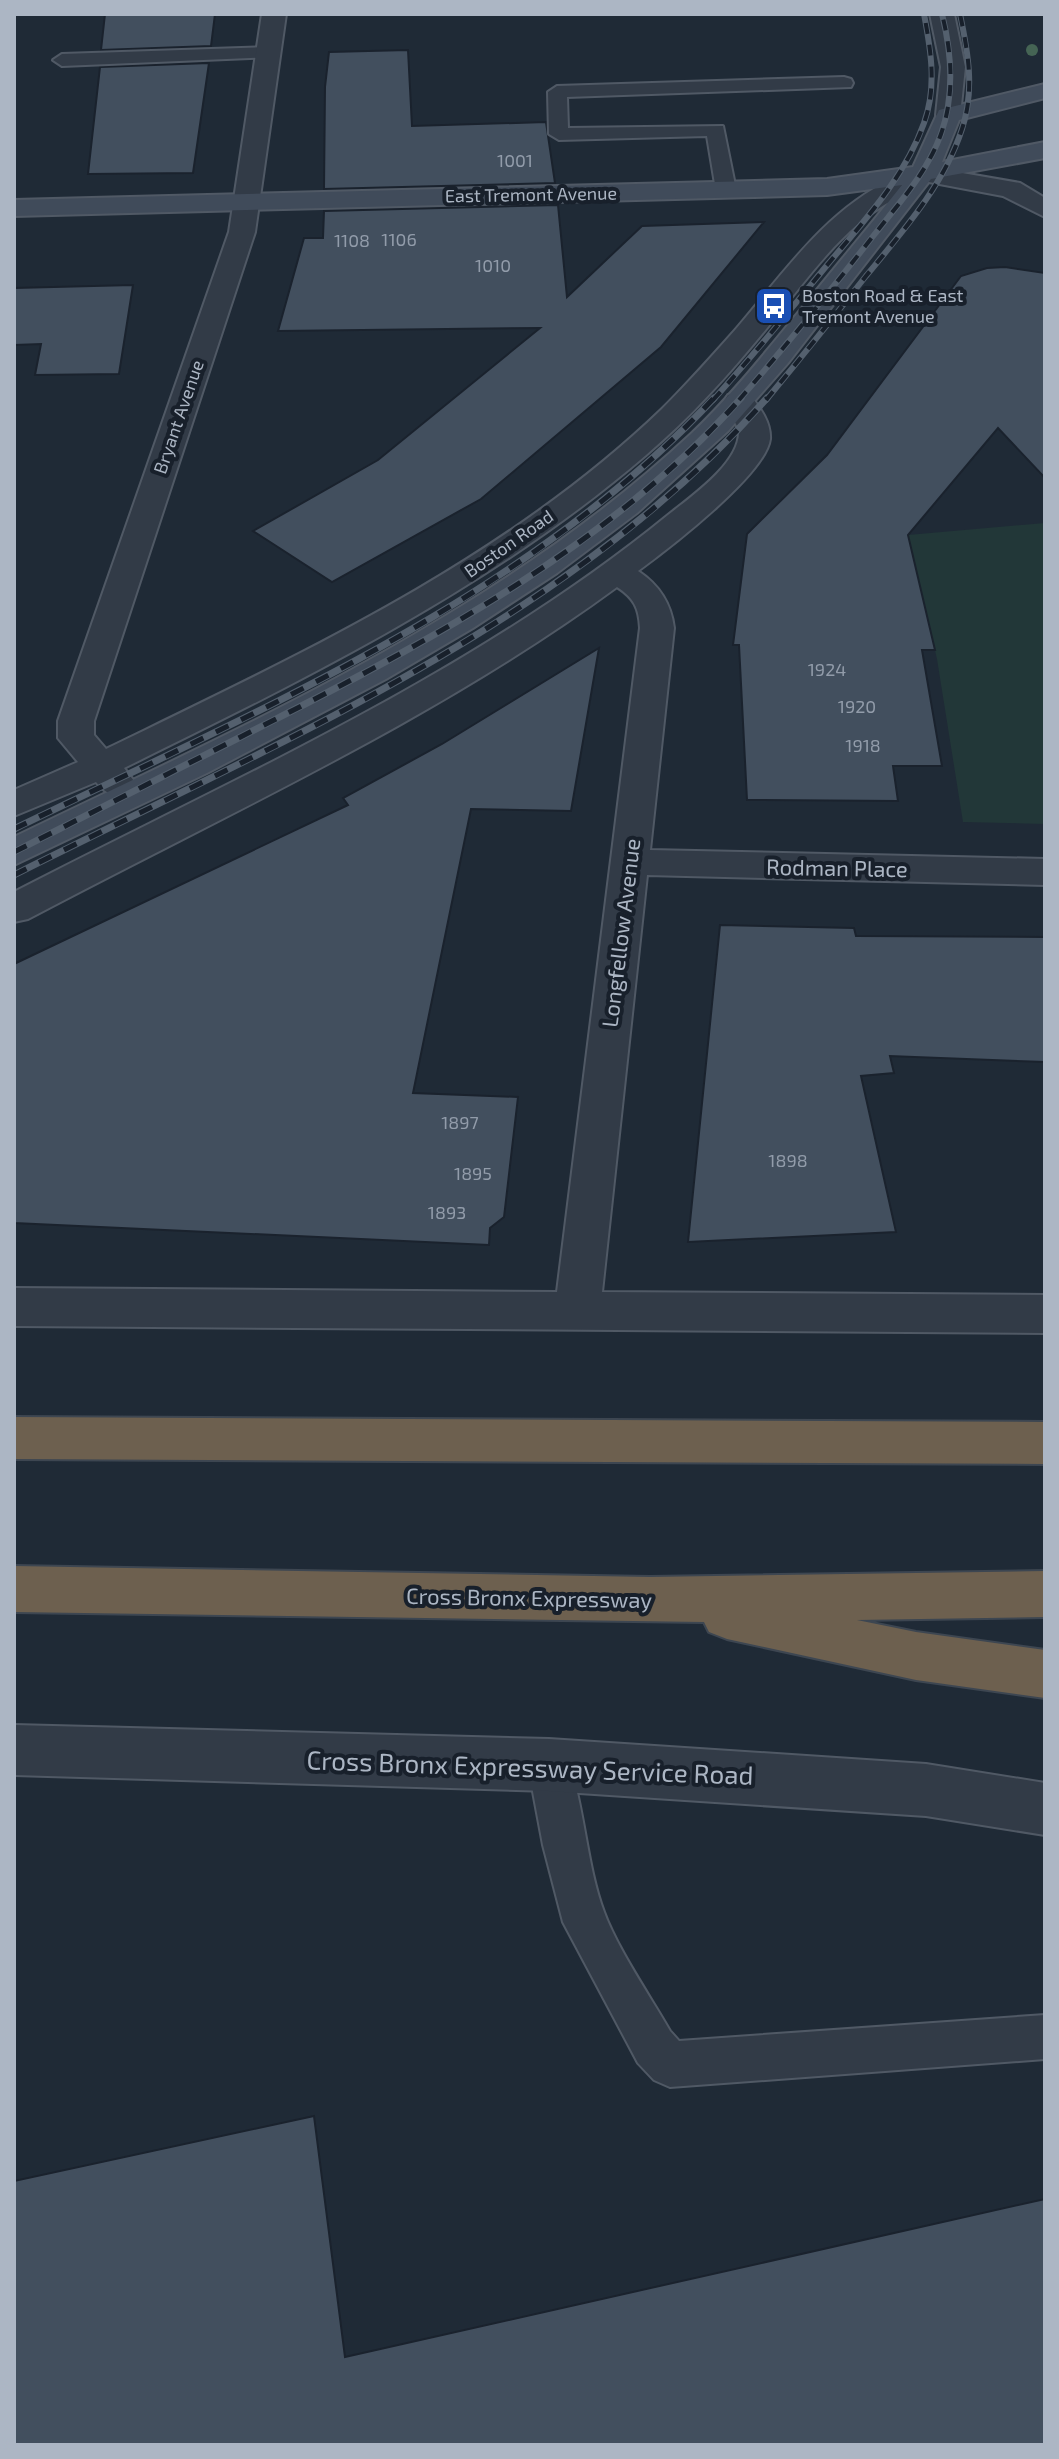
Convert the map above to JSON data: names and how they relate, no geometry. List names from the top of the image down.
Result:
{
  "streets": {
    "highway": ["Cross Bronx Expressway"],
    "main road": ["East Tremont Avenue", "Boston Road"],
    "street": [
      "Bryant Avenue",
      "Rodman Place",
      "Longfellow Avenue",
      "Cross Bronx Expressway Service Road"
    ]
  },
  "crossings": [
    ["East Tremont Avenue", "Bryant Avenue"],
    ["East Tremont Avenue", "Boston Road"],
    ["Bryant Avenue", "Boston Road"],
    ["Rodman Place", "Longfellow Avenue"]
  ],
  "places": {
    "bus stop": ["Boston Road & East Tremont Avenue"]
  },
  "house_numbers": [
    "1001",
    "1106",
    "1108",
    "1010",
    "1924",
    "1920",
    "1918",
    "1897",
    "1898",
    "1895",
    "1893"
  ]
}
